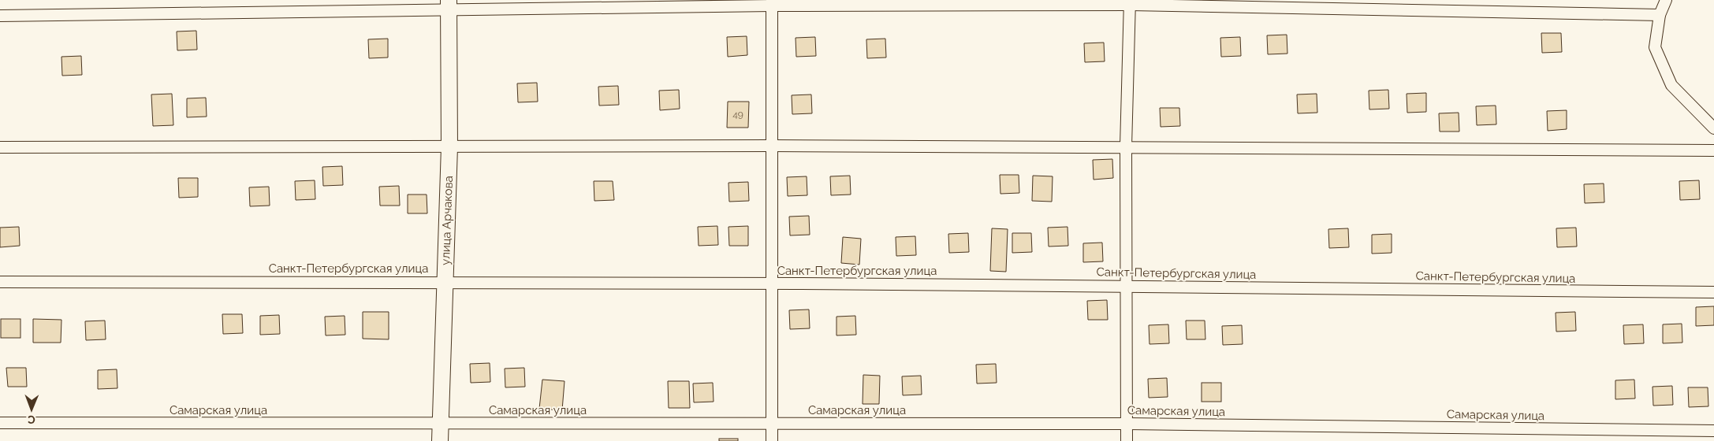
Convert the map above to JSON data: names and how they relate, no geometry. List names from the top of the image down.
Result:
{
  "streets": {
    "street": ["улица Арчакова", "Санкт-Петербургская улица", "Самарская улица"]
  },
  "crossings": [
    ["улица Арчакова", "Санкт-Петербургская улица"],
    ["улица Арчакова", "Самарская улица"]
  ],
  "house_numbers": ["49"],
  "north": "bottom"
}
